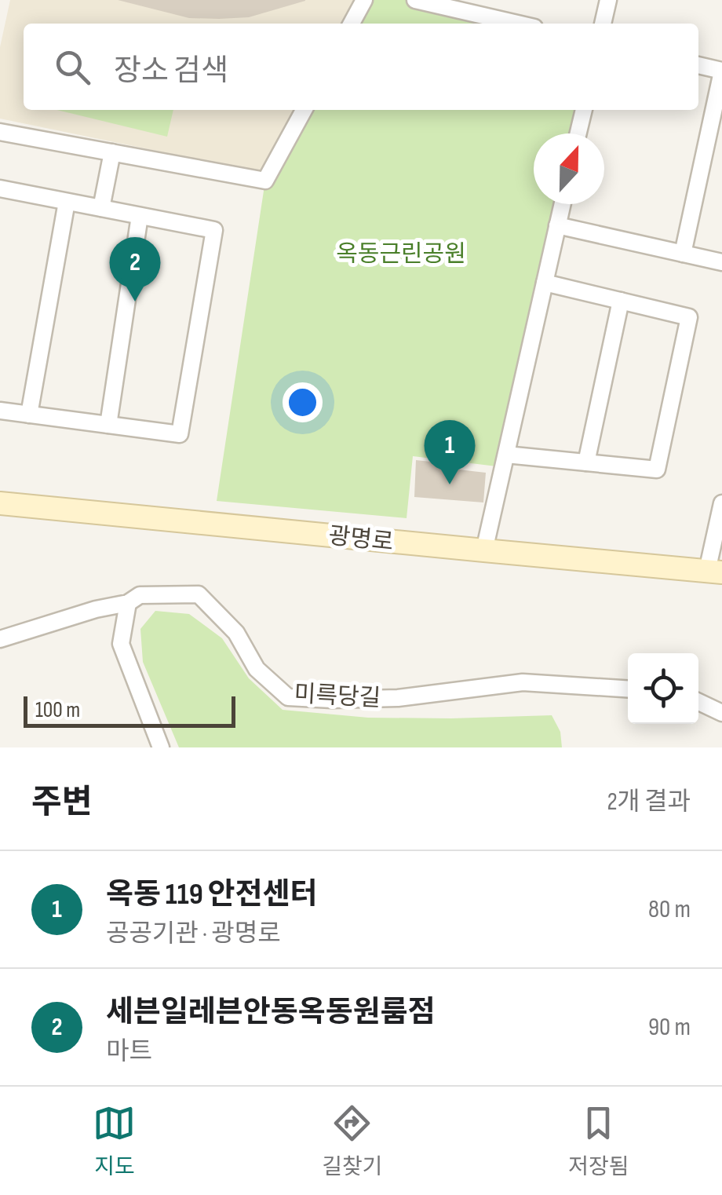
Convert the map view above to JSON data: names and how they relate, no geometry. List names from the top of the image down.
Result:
{
  "streets": {
    "street": ["광명로", "미륵당길"]
  },
  "parks": ["옥동근린공원"],
  "scale_bar": "100 m",
  "north": "top",
  "page": {
    "search": "장소 검색",
    "pins": ["2", "1"],
    "scale": "100 m",
    "heading": ["주변", "2개 결과"],
    "list": [
      {
        "mark": "1",
        "name": "옥동 119 안전센터",
        "note": "공공기관 · 광명로",
        "value": "80 m"
      },
      {
        "mark": "2",
        "name": "세븐일레븐안동옥동원룸점",
        "note": "마트",
        "value": "90 m"
      }
    ],
    "nav": ["지도", "길찾기", "저장됨"]
  }
}
